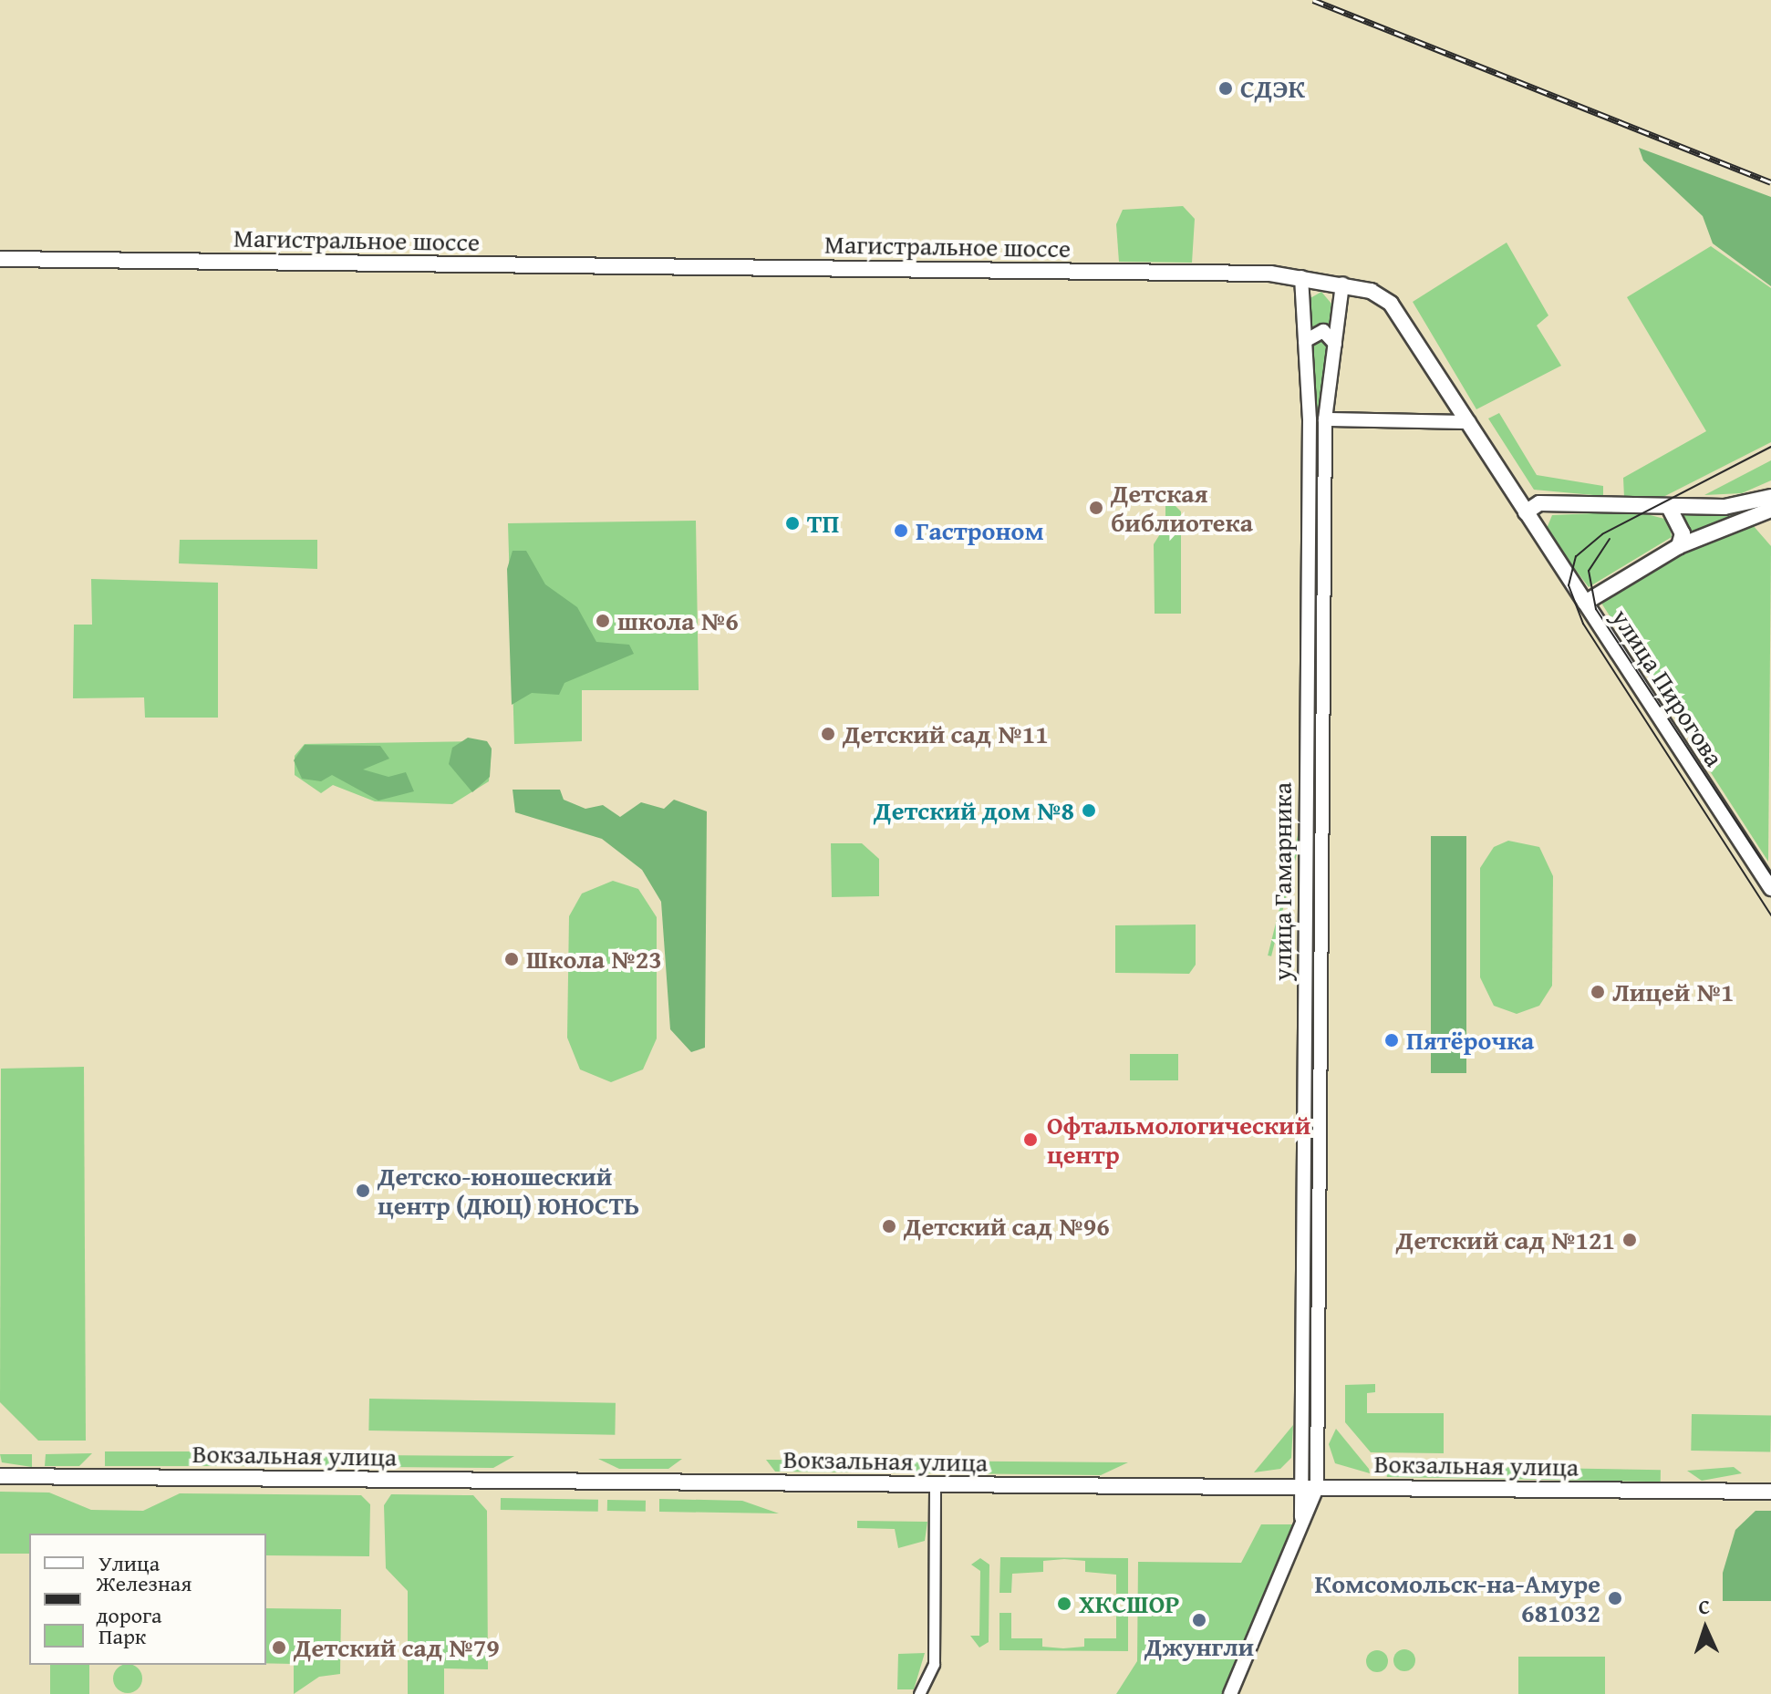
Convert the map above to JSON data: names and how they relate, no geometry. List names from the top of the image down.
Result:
{
  "streets": {
    "main road": ["Магистральное шоссе", "улица Пирогова", "Вокзальная улица"],
    "street": ["улица Гамарника"]
  },
  "crossings": [
    ["Магистральное шоссе", "улица Пирогова"],
    ["Магистральное шоссе", "улица Гамарника"],
    ["улица Гамарника", "Вокзальная улица"]
  ],
  "places": [
    "СДЭК",
    "Детская библиотека",
    "ТП",
    "Гастроном",
    "школа №6",
    "Детский сад №11",
    "Детский дом №8",
    "Школа №23",
    "Лицей №1",
    "Пятёрочка",
    "Офтальмологический центр",
    "Детско-юношеский центр (ДЮЦ) ЮНОСТЬ",
    "Детский сад №96",
    "Детский сад №121",
    "Комсомольск-на-Амуре 681032",
    "ХКСШОР",
    "Джунгли",
    "Детский сад №79"
  ],
  "legend": ["Улица", "Железная дорога", "Парк"],
  "north": "top"
}
